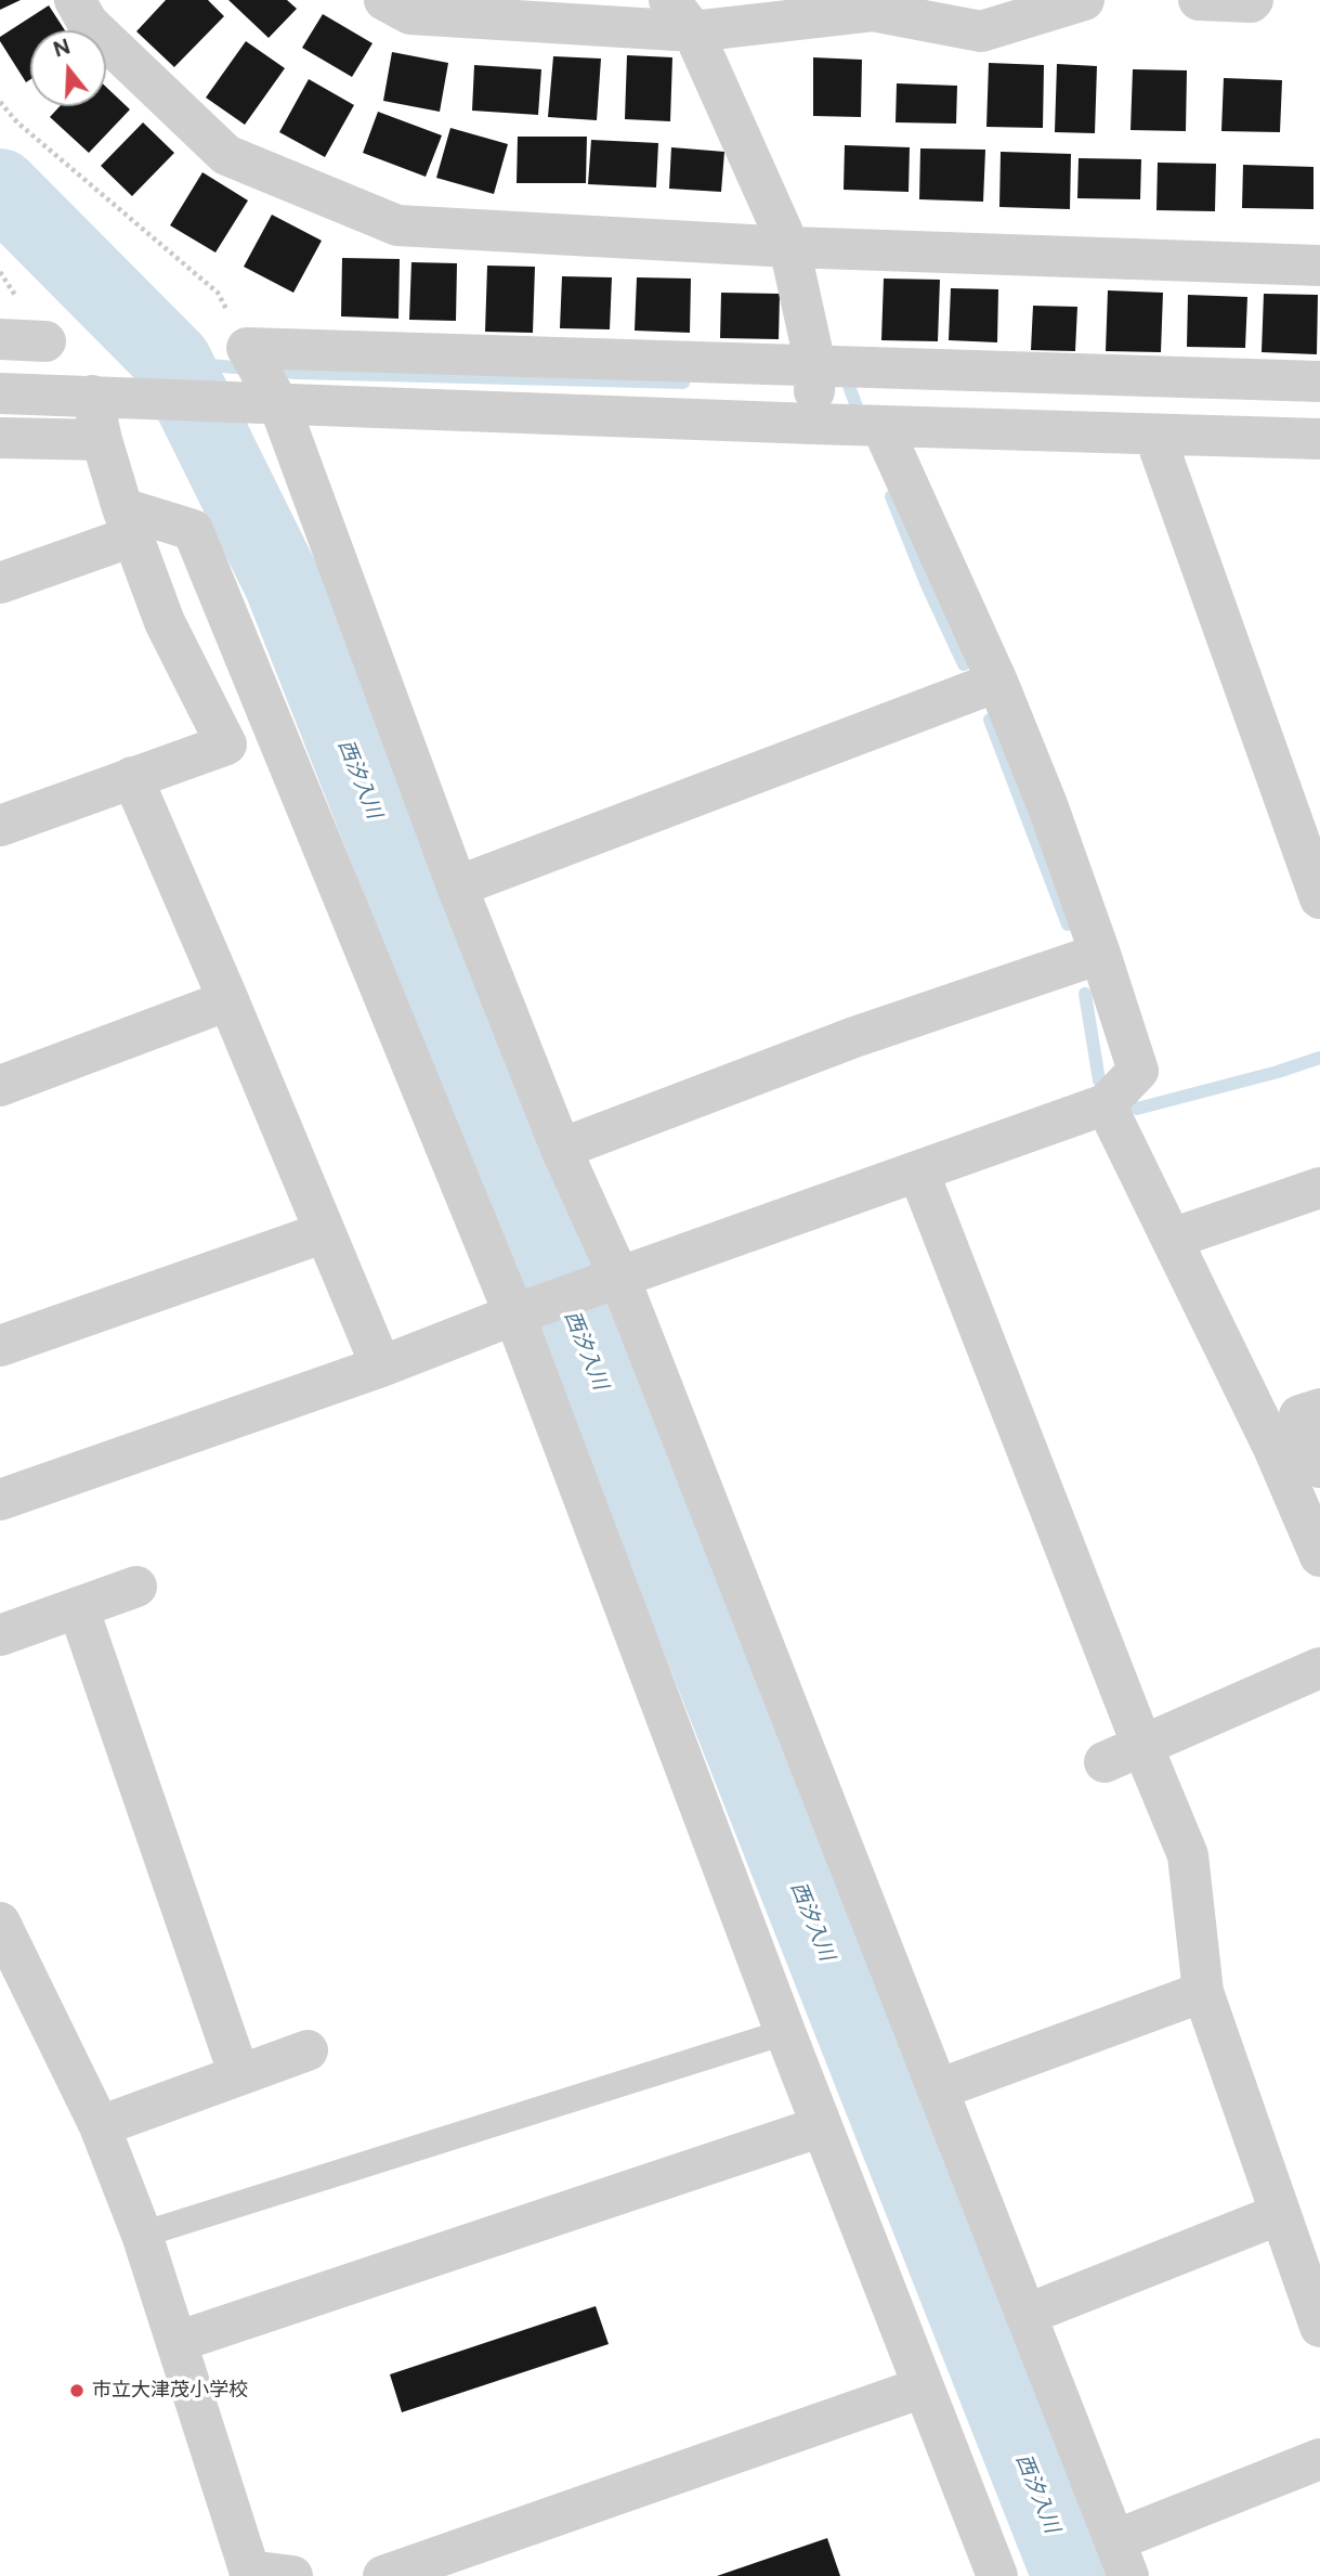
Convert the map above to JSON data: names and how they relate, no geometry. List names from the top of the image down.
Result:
{
  "water": ["西汐入川"],
  "places": ["市立大津茂小学校"],
  "north": "top"
}
